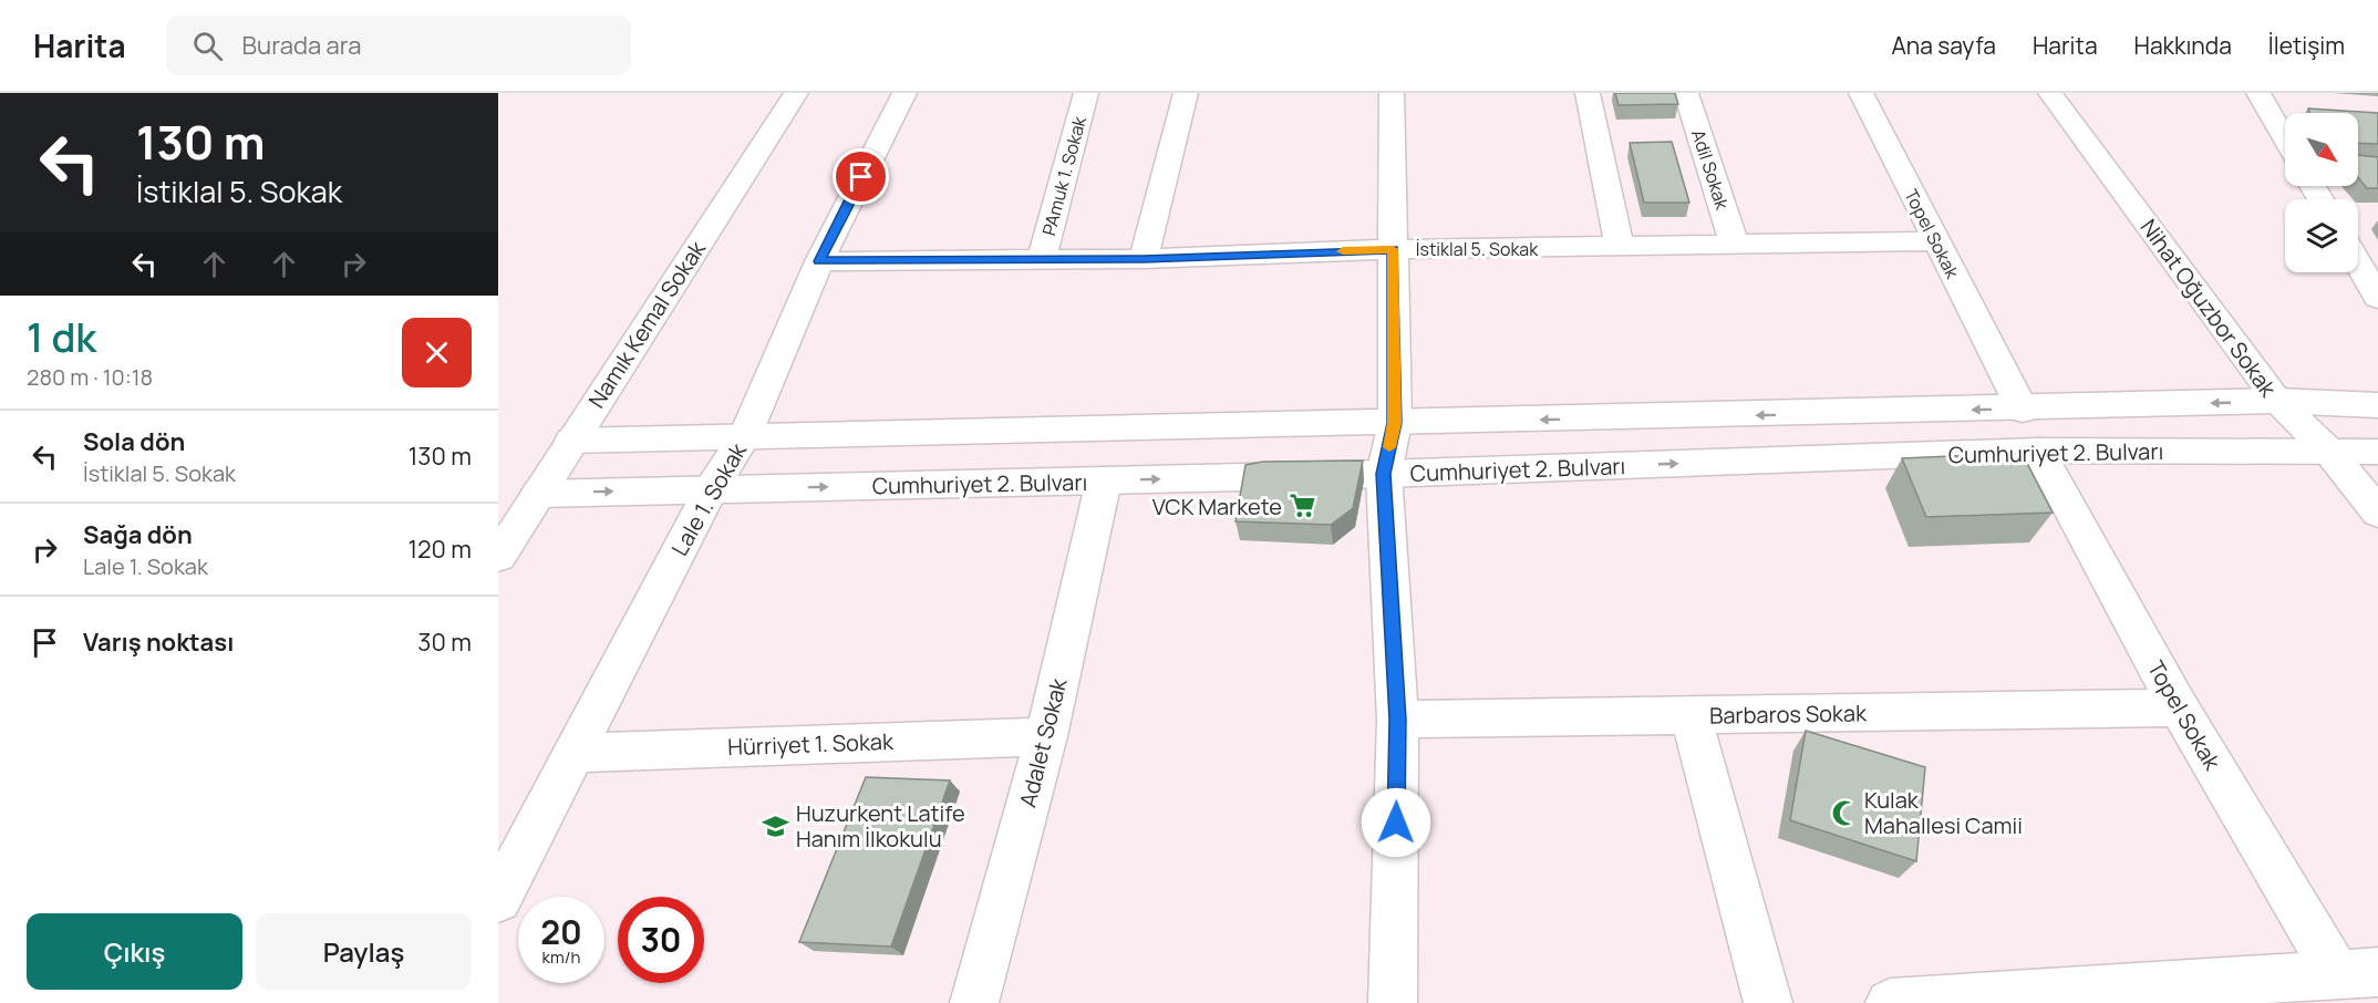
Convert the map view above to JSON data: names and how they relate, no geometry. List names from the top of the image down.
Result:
{
  "streets": {
    "street": [
      "Adil Sokak",
      "PAmuk 1. Sokak",
      "Topel Sokak",
      "İstiklal 5. Sokak",
      "Nihat Oğuzbor Sokak",
      "Namık Kemal Sokak",
      "Cumhuriyet 2. Bulvarı",
      "Lale 1. Sokak",
      "Barbaros Sokak",
      "Adalet Sokak",
      "Hürriyet 1. Sokak"
    ]
  },
  "crossings": [
    ["Adil Sokak", "İstiklal 5. Sokak"],
    ["PAmuk 1. Sokak", "İstiklal 5. Sokak"],
    ["Topel Sokak", "İstiklal 5. Sokak"],
    ["Topel Sokak", "Cumhuriyet 2. Bulvarı"],
    ["Topel Sokak", "Barbaros Sokak"],
    ["İstiklal 5. Sokak", "Lale 1. Sokak"],
    ["Nihat Oğuzbor Sokak", "Cumhuriyet 2. Bulvarı"],
    ["Namık Kemal Sokak", "Cumhuriyet 2. Bulvarı"],
    ["Cumhuriyet 2. Bulvarı", "Lale 1. Sokak"],
    ["Cumhuriyet 2. Bulvarı", "Adalet Sokak"],
    ["Lale 1. Sokak", "Hürriyet 1. Sokak"],
    ["Adalet Sokak", "Hürriyet 1. Sokak"]
  ],
  "places": {
    "supermarket": ["VCK Markete"],
    "mosque": ["Kulak Mahallesi Camii"],
    "school or university": ["Huzurkent Latife Hanım İlkokulu"]
  },
  "north": "bottom right",
  "page": {
    "header": "Harita",
    "search": "Burada ara",
    "nav": [
      "Ana sayfa",
      "Harita",
      "Hakkında",
      "İletişim"
    ],
    "turn": ["130 m", "İstiklal 5. Sokak"],
    "heading": ["1 dk", "280 m · 10:18"],
    "list": [
      {
        "name": "Sola dön",
        "note": "İstiklal 5. Sokak",
        "value": "130 m"
      },
      {
        "name": "Sağa dön",
        "note": "Lale 1. Sokak",
        "value": "120 m"
      },
      {
        "name": "Varış noktası",
        "value": "30 m"
      }
    ],
    "speed": "20 km/h",
    "limit": "30",
    "buttons": ["Çıkış", "Paylaş"]
  }
}
